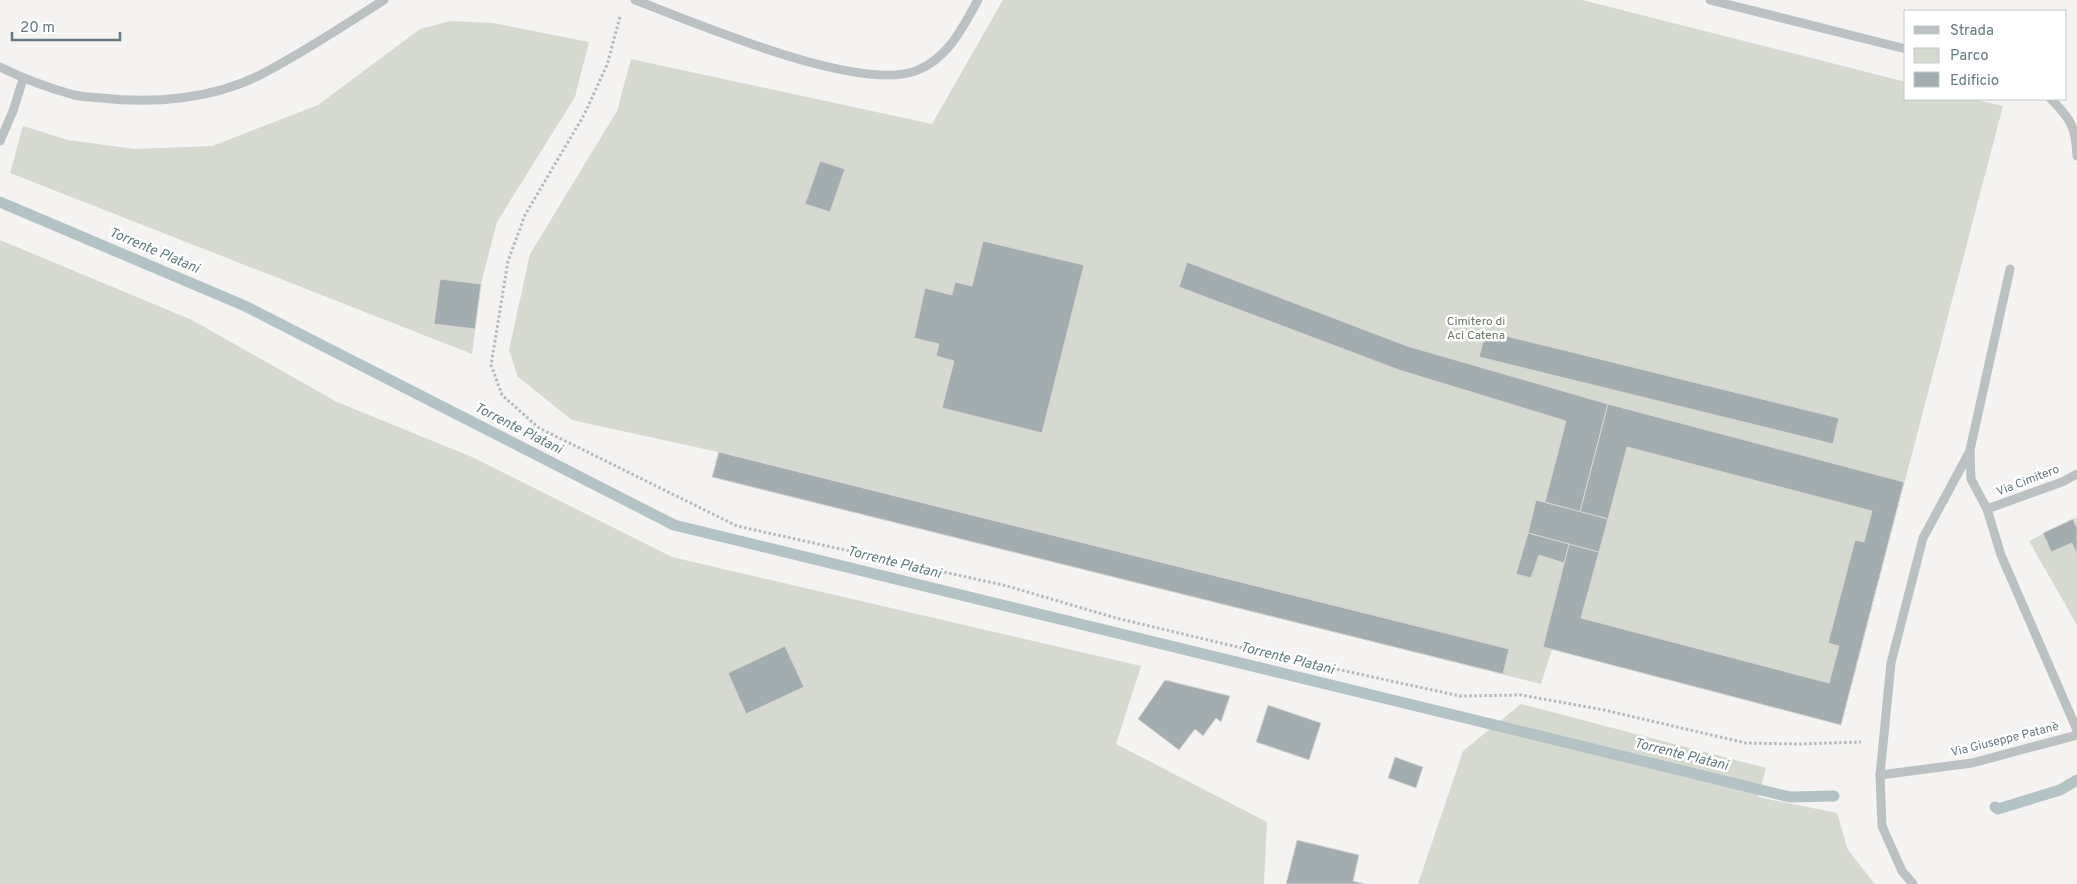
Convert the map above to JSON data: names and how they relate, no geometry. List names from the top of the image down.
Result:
{
  "streets": {
    "street": ["Via Cimitero", "Via Giuseppe Patanè"]
  },
  "water": ["Torrente Platani"],
  "parks": ["Cimitero di Aci Catena"],
  "legend": ["Strada", "Parco", "Edificio"],
  "scale_bar": "20 m"
}
